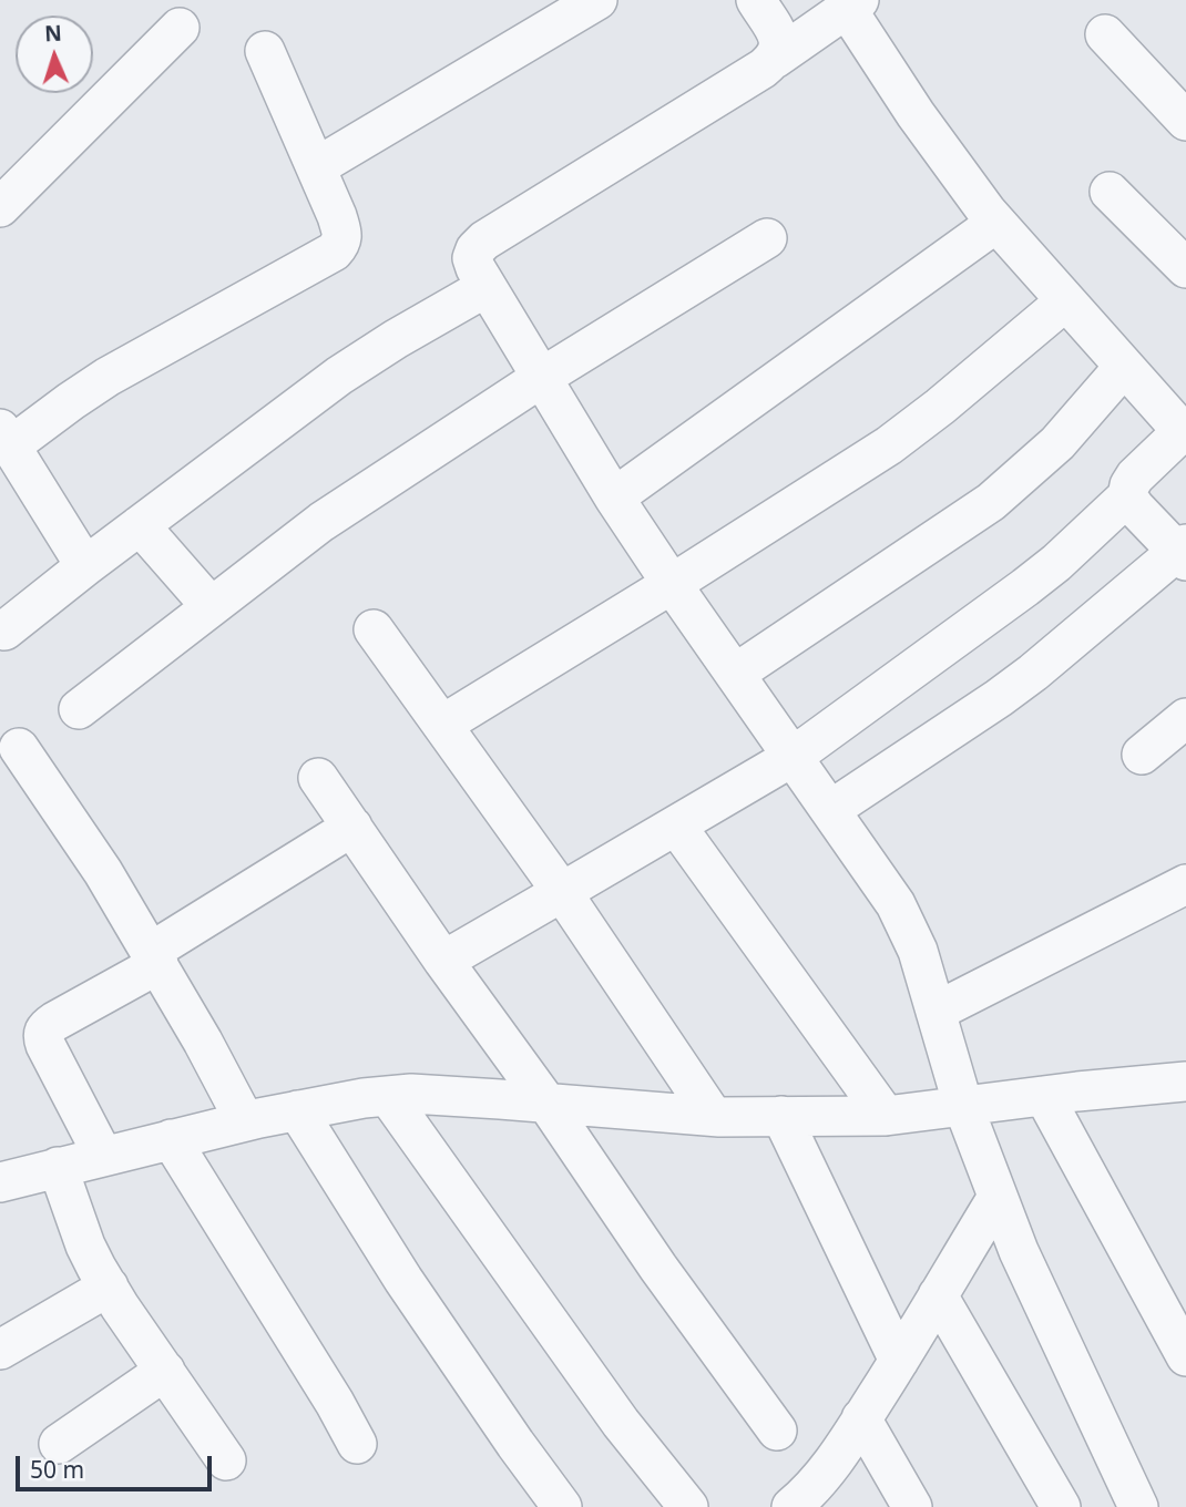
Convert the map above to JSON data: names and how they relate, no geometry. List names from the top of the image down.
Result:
{
  "scale_bar": "50 m",
  "north": "top"
}
